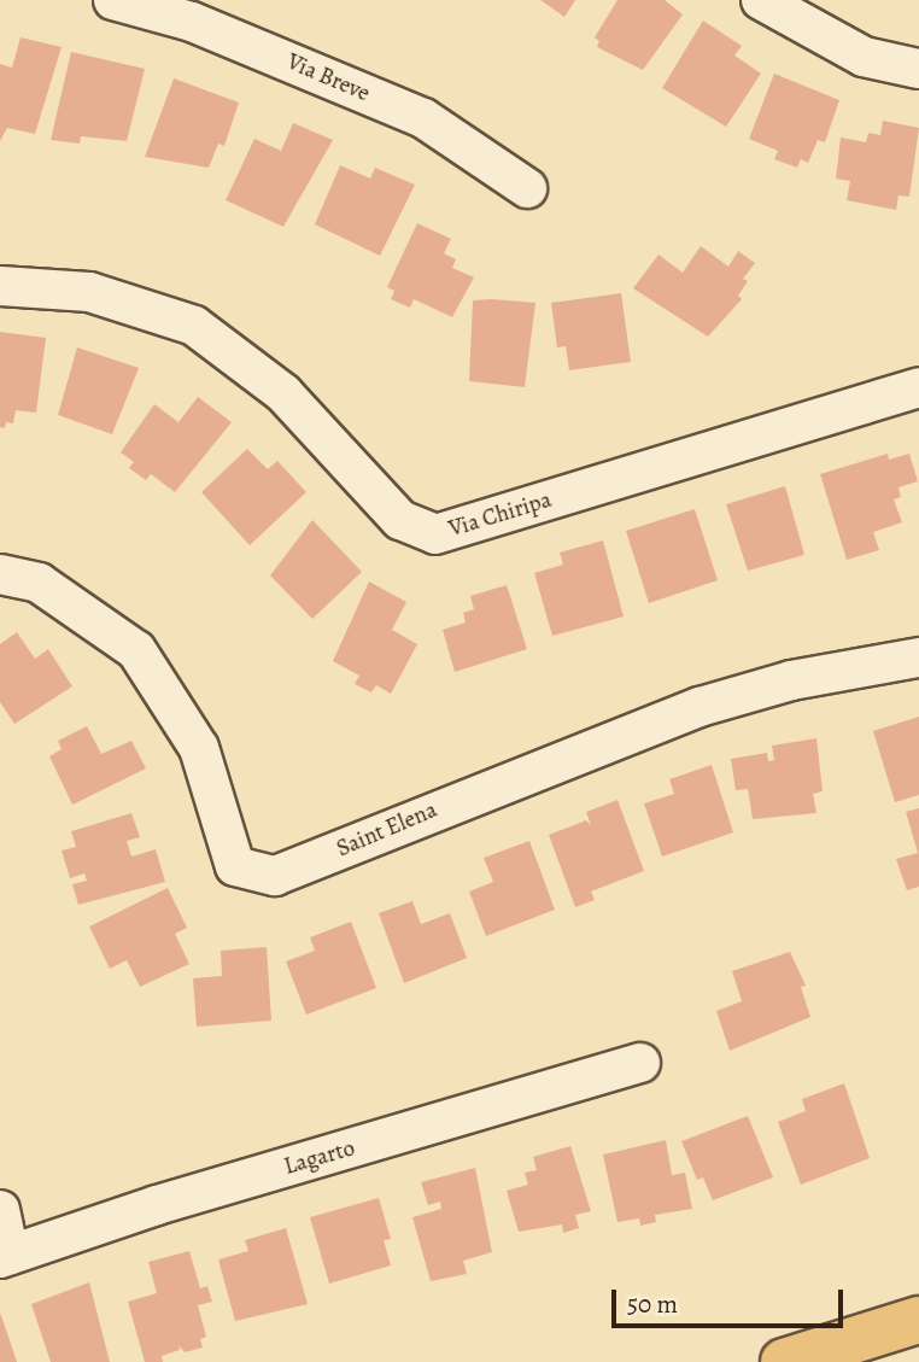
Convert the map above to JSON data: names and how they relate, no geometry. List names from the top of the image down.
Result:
{
  "streets": {
    "street": [
      "Via Breve",
      "Via Chiripa",
      "Saint Elena",
      "Lagarto"
    ]
  },
  "scale_bar": "50 m"
}
